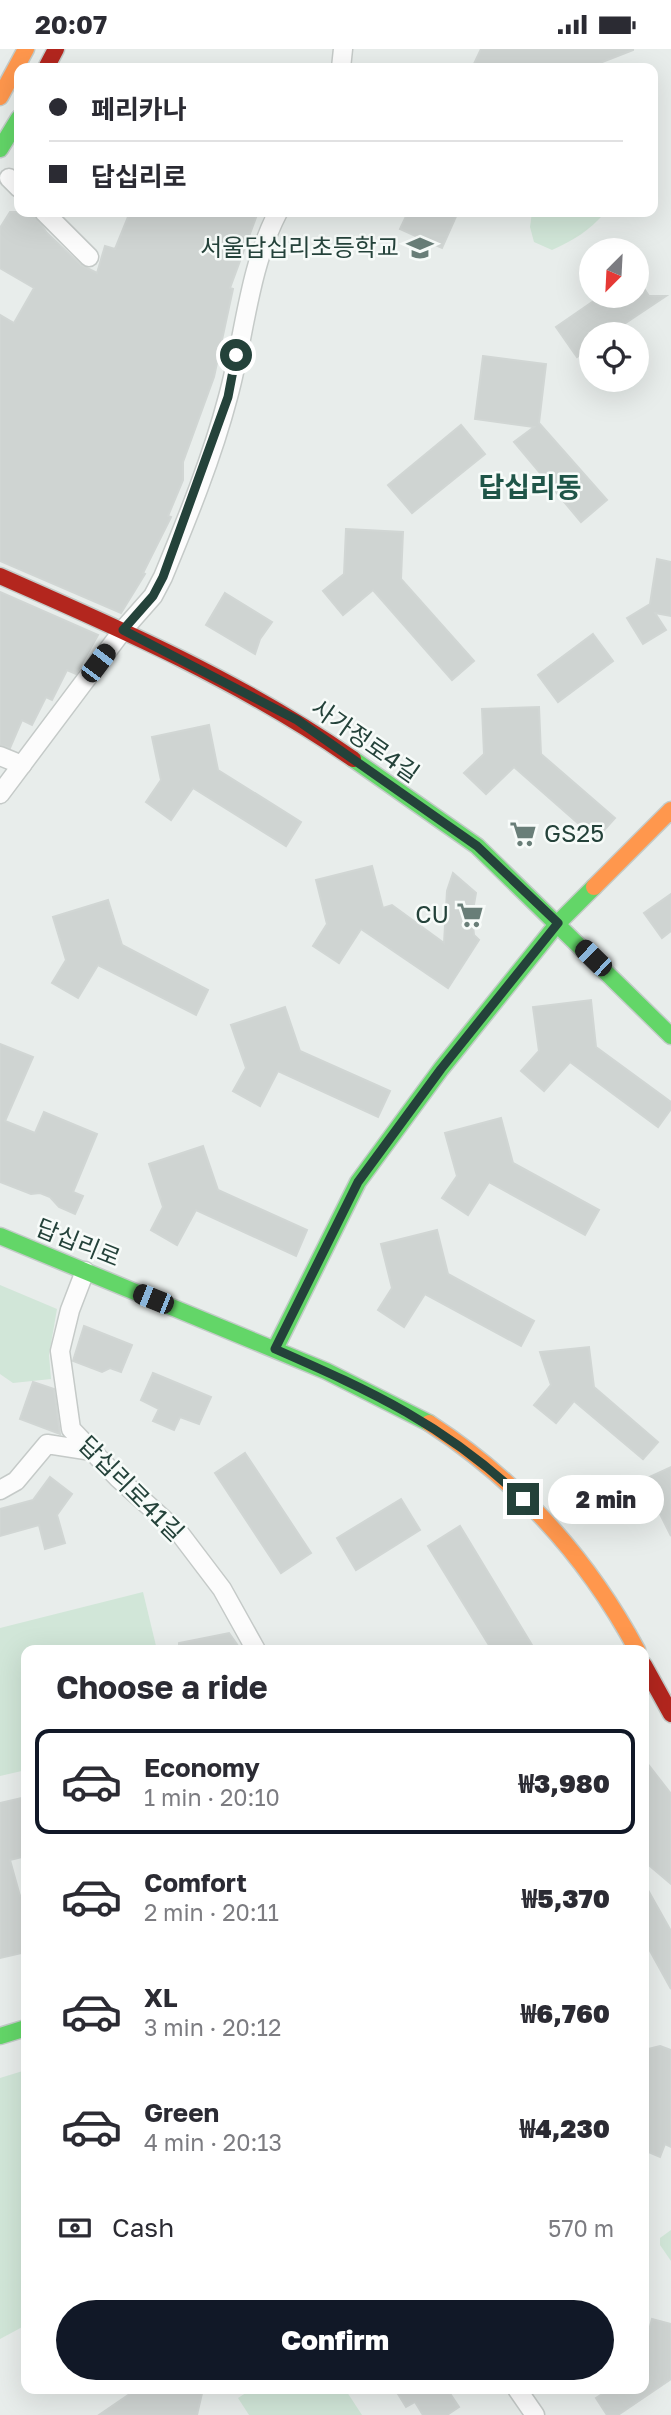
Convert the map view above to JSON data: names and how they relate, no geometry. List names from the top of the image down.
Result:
{
  "streets": {
    "street": ["사가정로4길", "답십리로", "답십리로41길"]
  },
  "crossings": [
    ["답십리로", "답십리로41길"]
  ],
  "districts": ["답십리동"],
  "places": {
    "school or university": ["서울답십리초등학교"],
    "supermarket": ["GS25", "CU"]
  },
  "north": "bottom left",
  "page": {
    "status": "20:07",
    "banner": ["페리카나", "답십리로"],
    "bubble": "2 min",
    "heading": "Choose a ride",
    "list": [
      {
        "name": "Economy",
        "note": "1 min · 20:10",
        "value": "₩3,980"
      },
      {
        "name": "Comfort",
        "note": "2 min · 20:11",
        "value": "₩5,370"
      },
      {
        "name": "XL",
        "note": "3 min · 20:12",
        "value": "₩6,760"
      },
      {
        "name": "Green",
        "note": "4 min · 20:13",
        "value": "₩4,230"
      }
    ],
    "pay": ["Cash", "570 m"],
    "buttons": "Confirm"
  }
}
